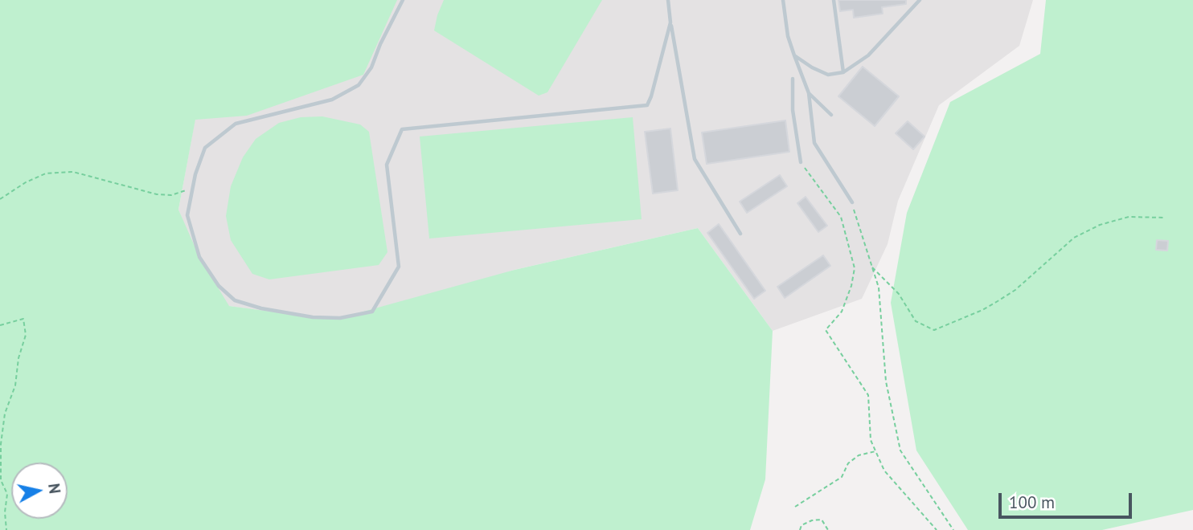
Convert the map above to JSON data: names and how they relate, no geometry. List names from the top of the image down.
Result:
{
  "scale_bar": "100 m",
  "north": "right"
}
